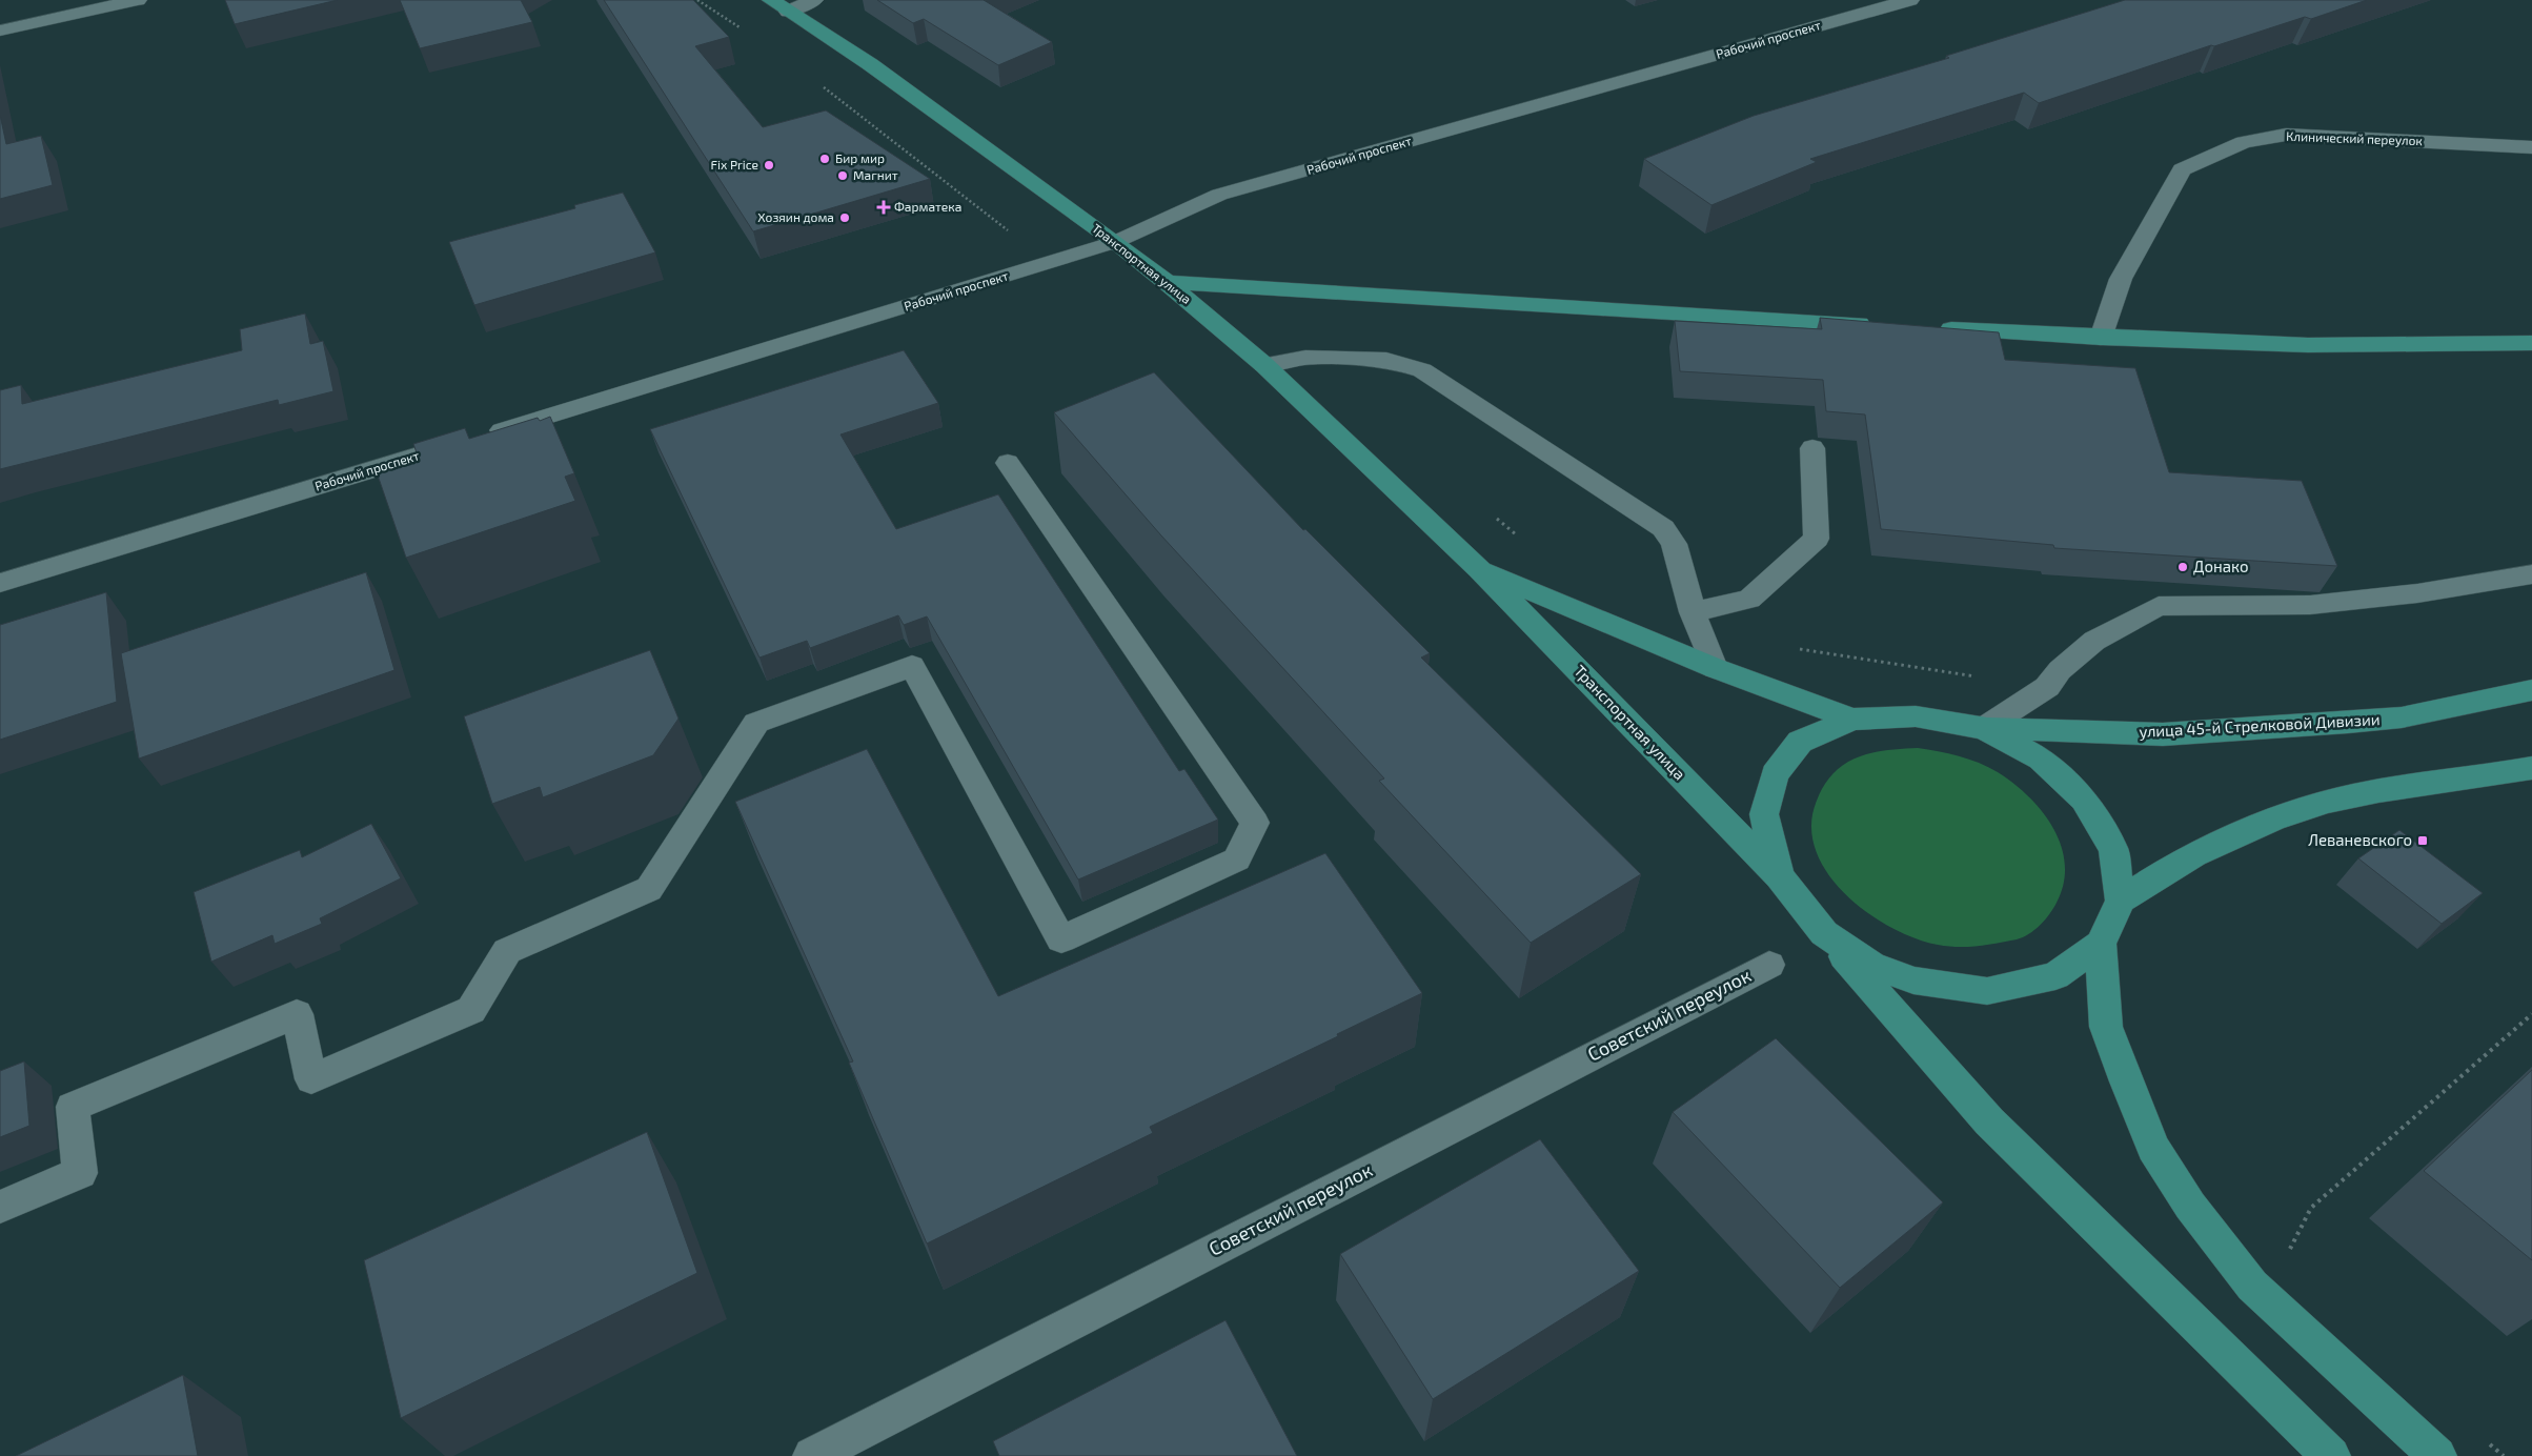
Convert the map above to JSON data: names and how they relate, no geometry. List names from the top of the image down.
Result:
{
  "streets": {
    "main road": ["Транспортная улица", "улица 45-й Стрелковой Дивизии"],
    "street": ["Рабочий проспект", "Клинический переулок", "Советский переулок"]
  },
  "crossings": [
    ["Рабочий проспект", "Транспортная улица"],
    ["Транспортная улица", "улица 45-й Стрелковой Дивизии"]
  ],
  "places": {
    "other": [
      "Бир мир",
      "Fix Price",
      "Магнит",
      "Хозяин дома",
      "Донако"
    ],
    "health": ["Фарматека"],
    "transit": ["Леваневского"]
  }
}
